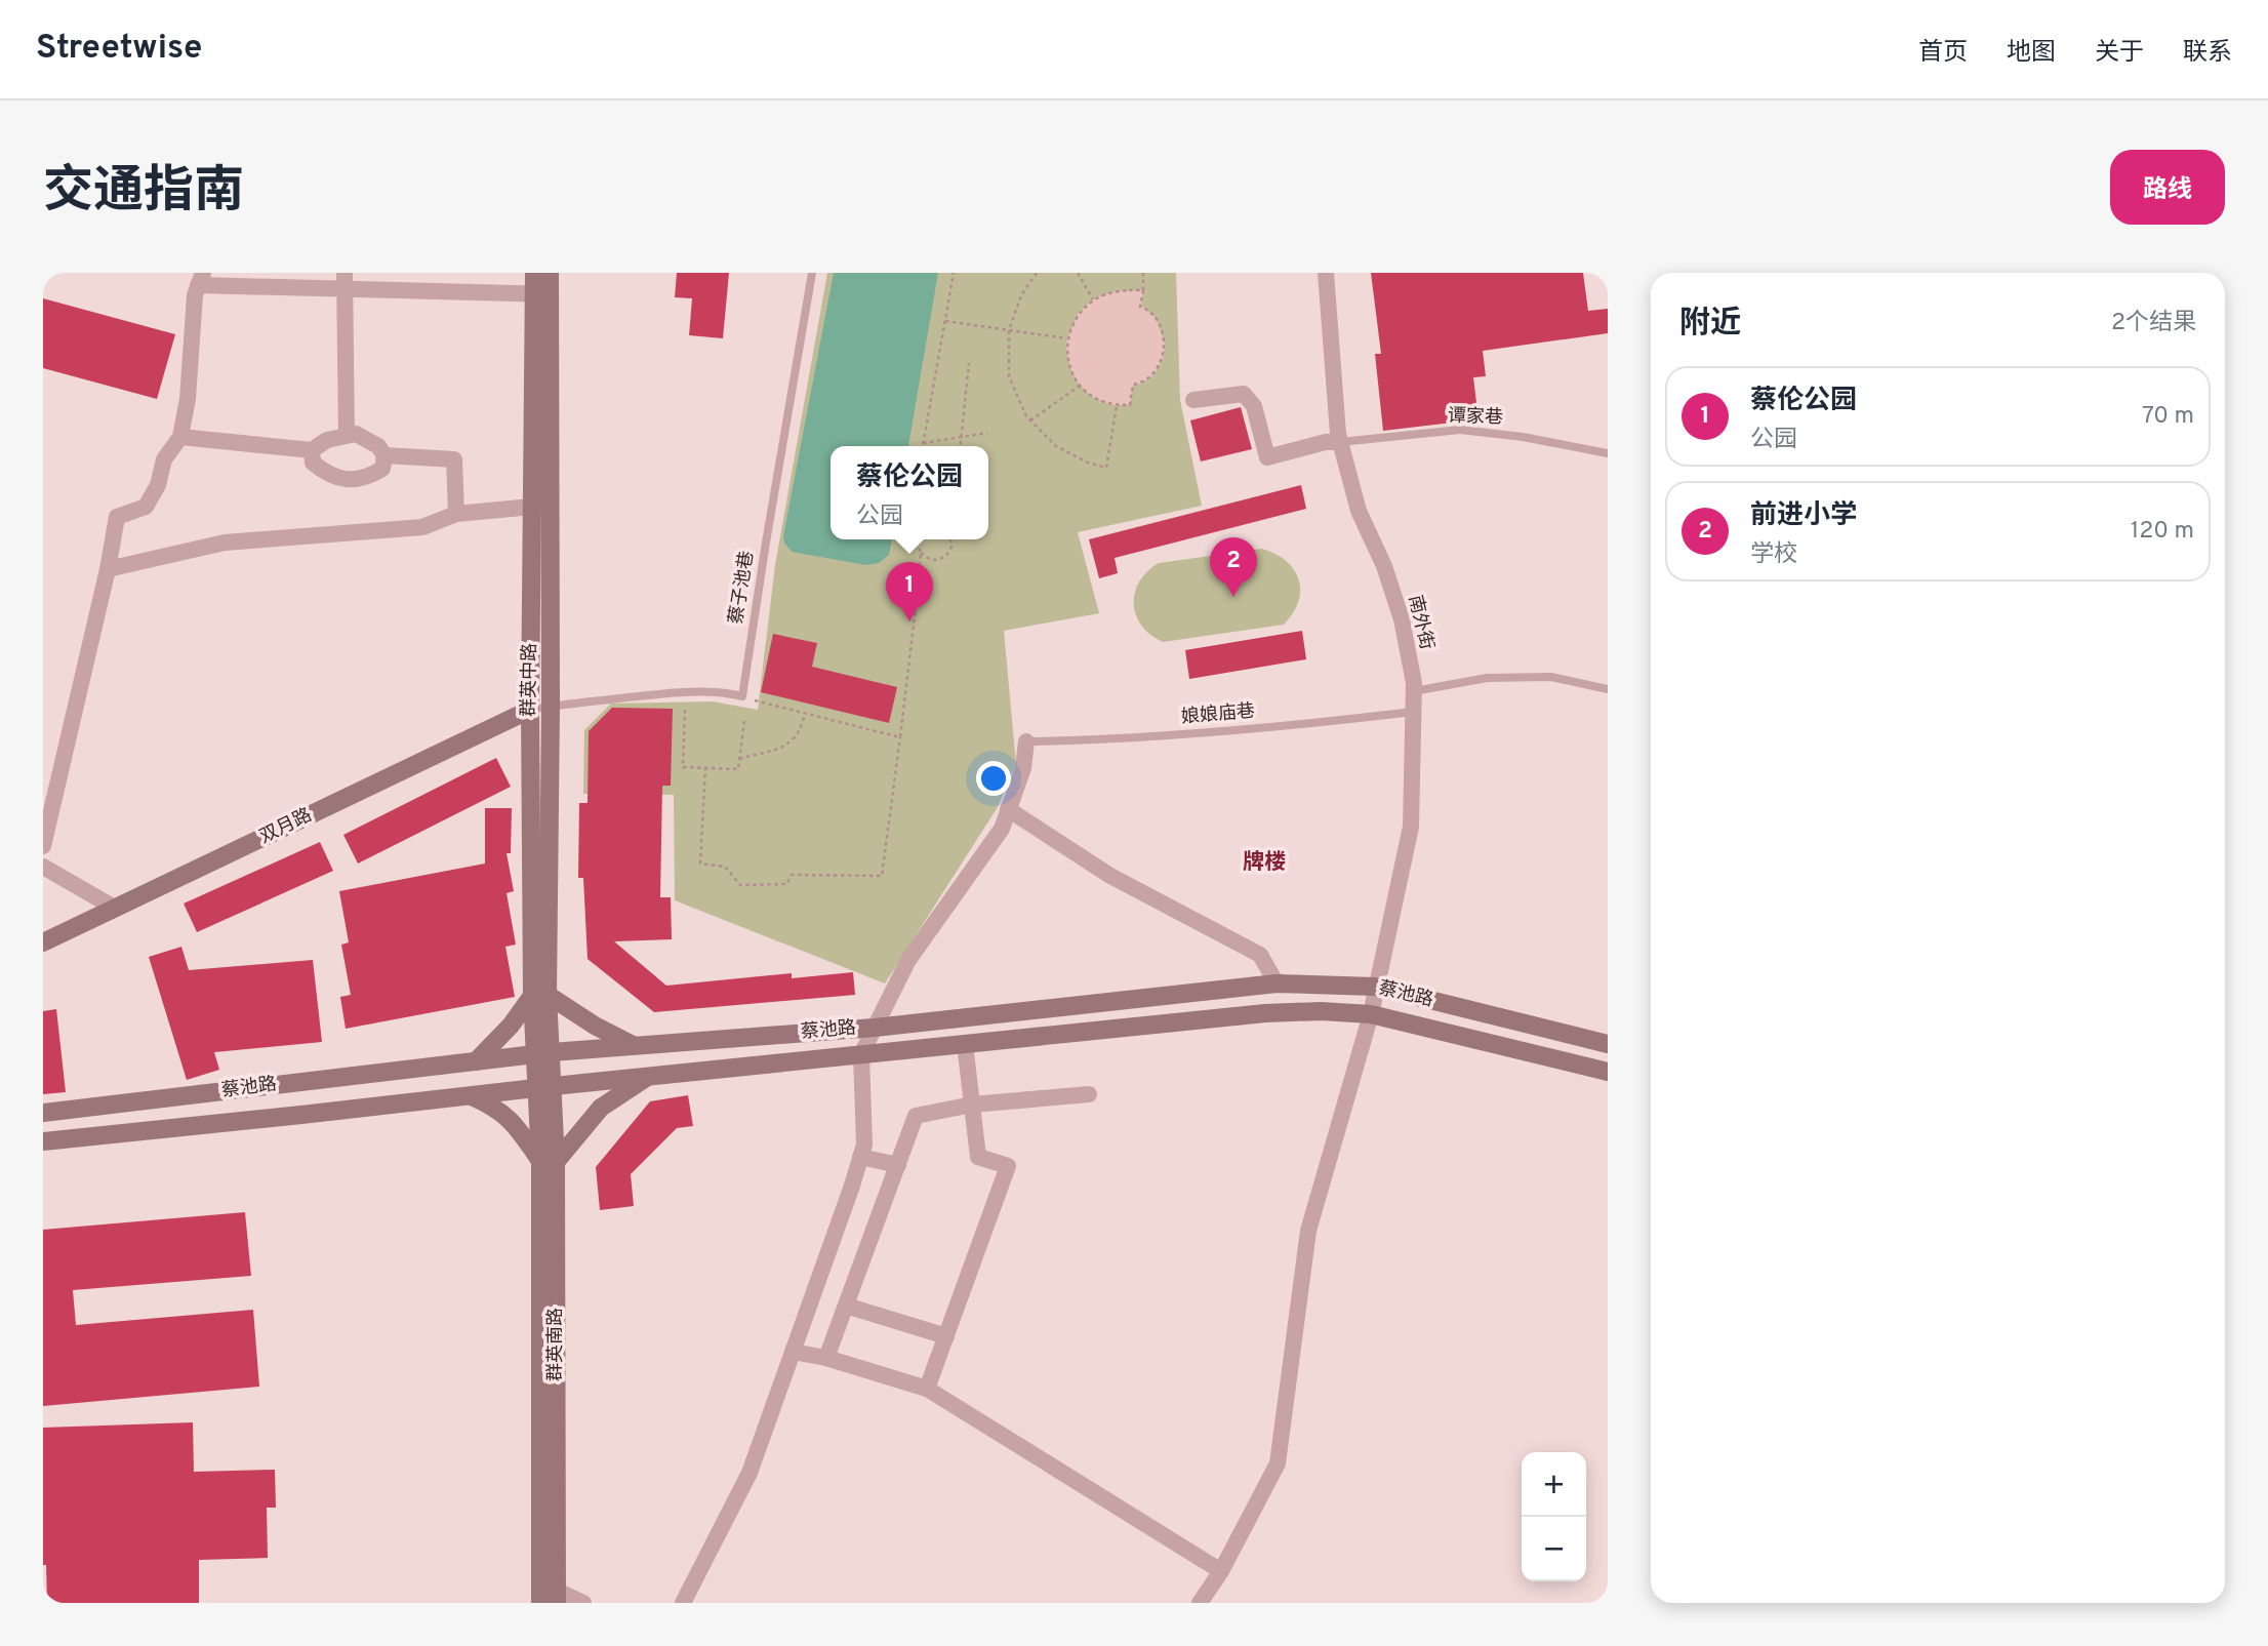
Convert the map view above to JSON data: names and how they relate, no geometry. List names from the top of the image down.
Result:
{
  "streets": {
    "street": [
      "南外街",
      "群英中路",
      "双月路",
      "蔡池路",
      "群英南路"
    ],
    "lane": ["谭家巷", "蔡子池巷", "娘娘庙巷"]
  },
  "crossings": [
    ["谭家巷", "南外街"],
    ["南外街", "娘娘庙巷"],
    ["南外街", "蔡池路"],
    ["群英中路", "双月路"],
    ["群英中路", "蔡池路"],
    ["群英中路", "群英南路"],
    ["蔡池路", "群英南路"]
  ],
  "districts": ["牌楼"],
  "page": {
    "header": "Streetwise",
    "nav": [
      "首页",
      "地图",
      "关于",
      "联系"
    ],
    "title": "交通指南",
    "buttons": "路线",
    "heading": ["附近", "2个结果"],
    "list": [
      {
        "mark": "1",
        "name": "蔡伦公园",
        "note": "公园",
        "value": "70 m"
      },
      {
        "mark": "2",
        "name": "前进小学",
        "note": "学校",
        "value": "120 m"
      }
    ],
    "popup": ["蔡伦公园", "公园"],
    "pins": ["2", "1"],
    "map_buttons": ["+", "−"]
  }
}
